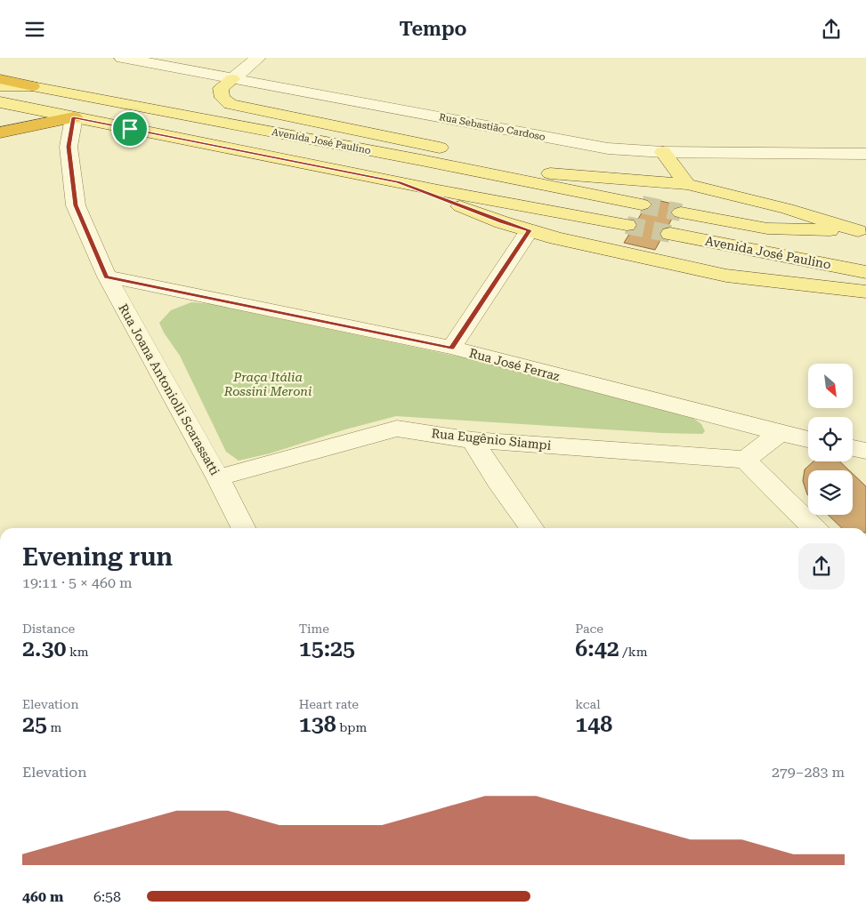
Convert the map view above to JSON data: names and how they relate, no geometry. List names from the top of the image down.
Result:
{
  "streets": {
    "main road": ["Avenida José Paulino"],
    "street": [
      "Rua Sebastião Cardoso",
      "Rua José Ferraz",
      "Rua Joana Antoniolli Scarassatti",
      "Rua Eugênio Siampi"
    ]
  },
  "crossings": [
    ["Avenida José Paulino", "Rua Joana Antoniolli Scarassatti"],
    ["Rua José Ferraz", "Rua Joana Antoniolli Scarassatti"],
    ["Rua Joana Antoniolli Scarassatti", "Rua Eugênio Siampi"]
  ],
  "parks": ["Praça Itália Rossini Meroni"],
  "north": "bottom right",
  "page": {
    "header": "Tempo",
    "heading": ["Evening run", "19:11 · 5 × 460 m"],
    "stats": [
      ["Distance", "2.30 km"],
      ["Time", "15:25"],
      ["Pace", "6:42 /km"],
      ["Elevation", "25 m"],
      ["Heart rate", "138 bpm"],
      ["kcal", "148"]
    ],
    "chart": ["Elevation", "279–283 m"],
    "list": [
      {
        "name": "460 m",
        "note": "6:58"
      }
    ]
  }
}
